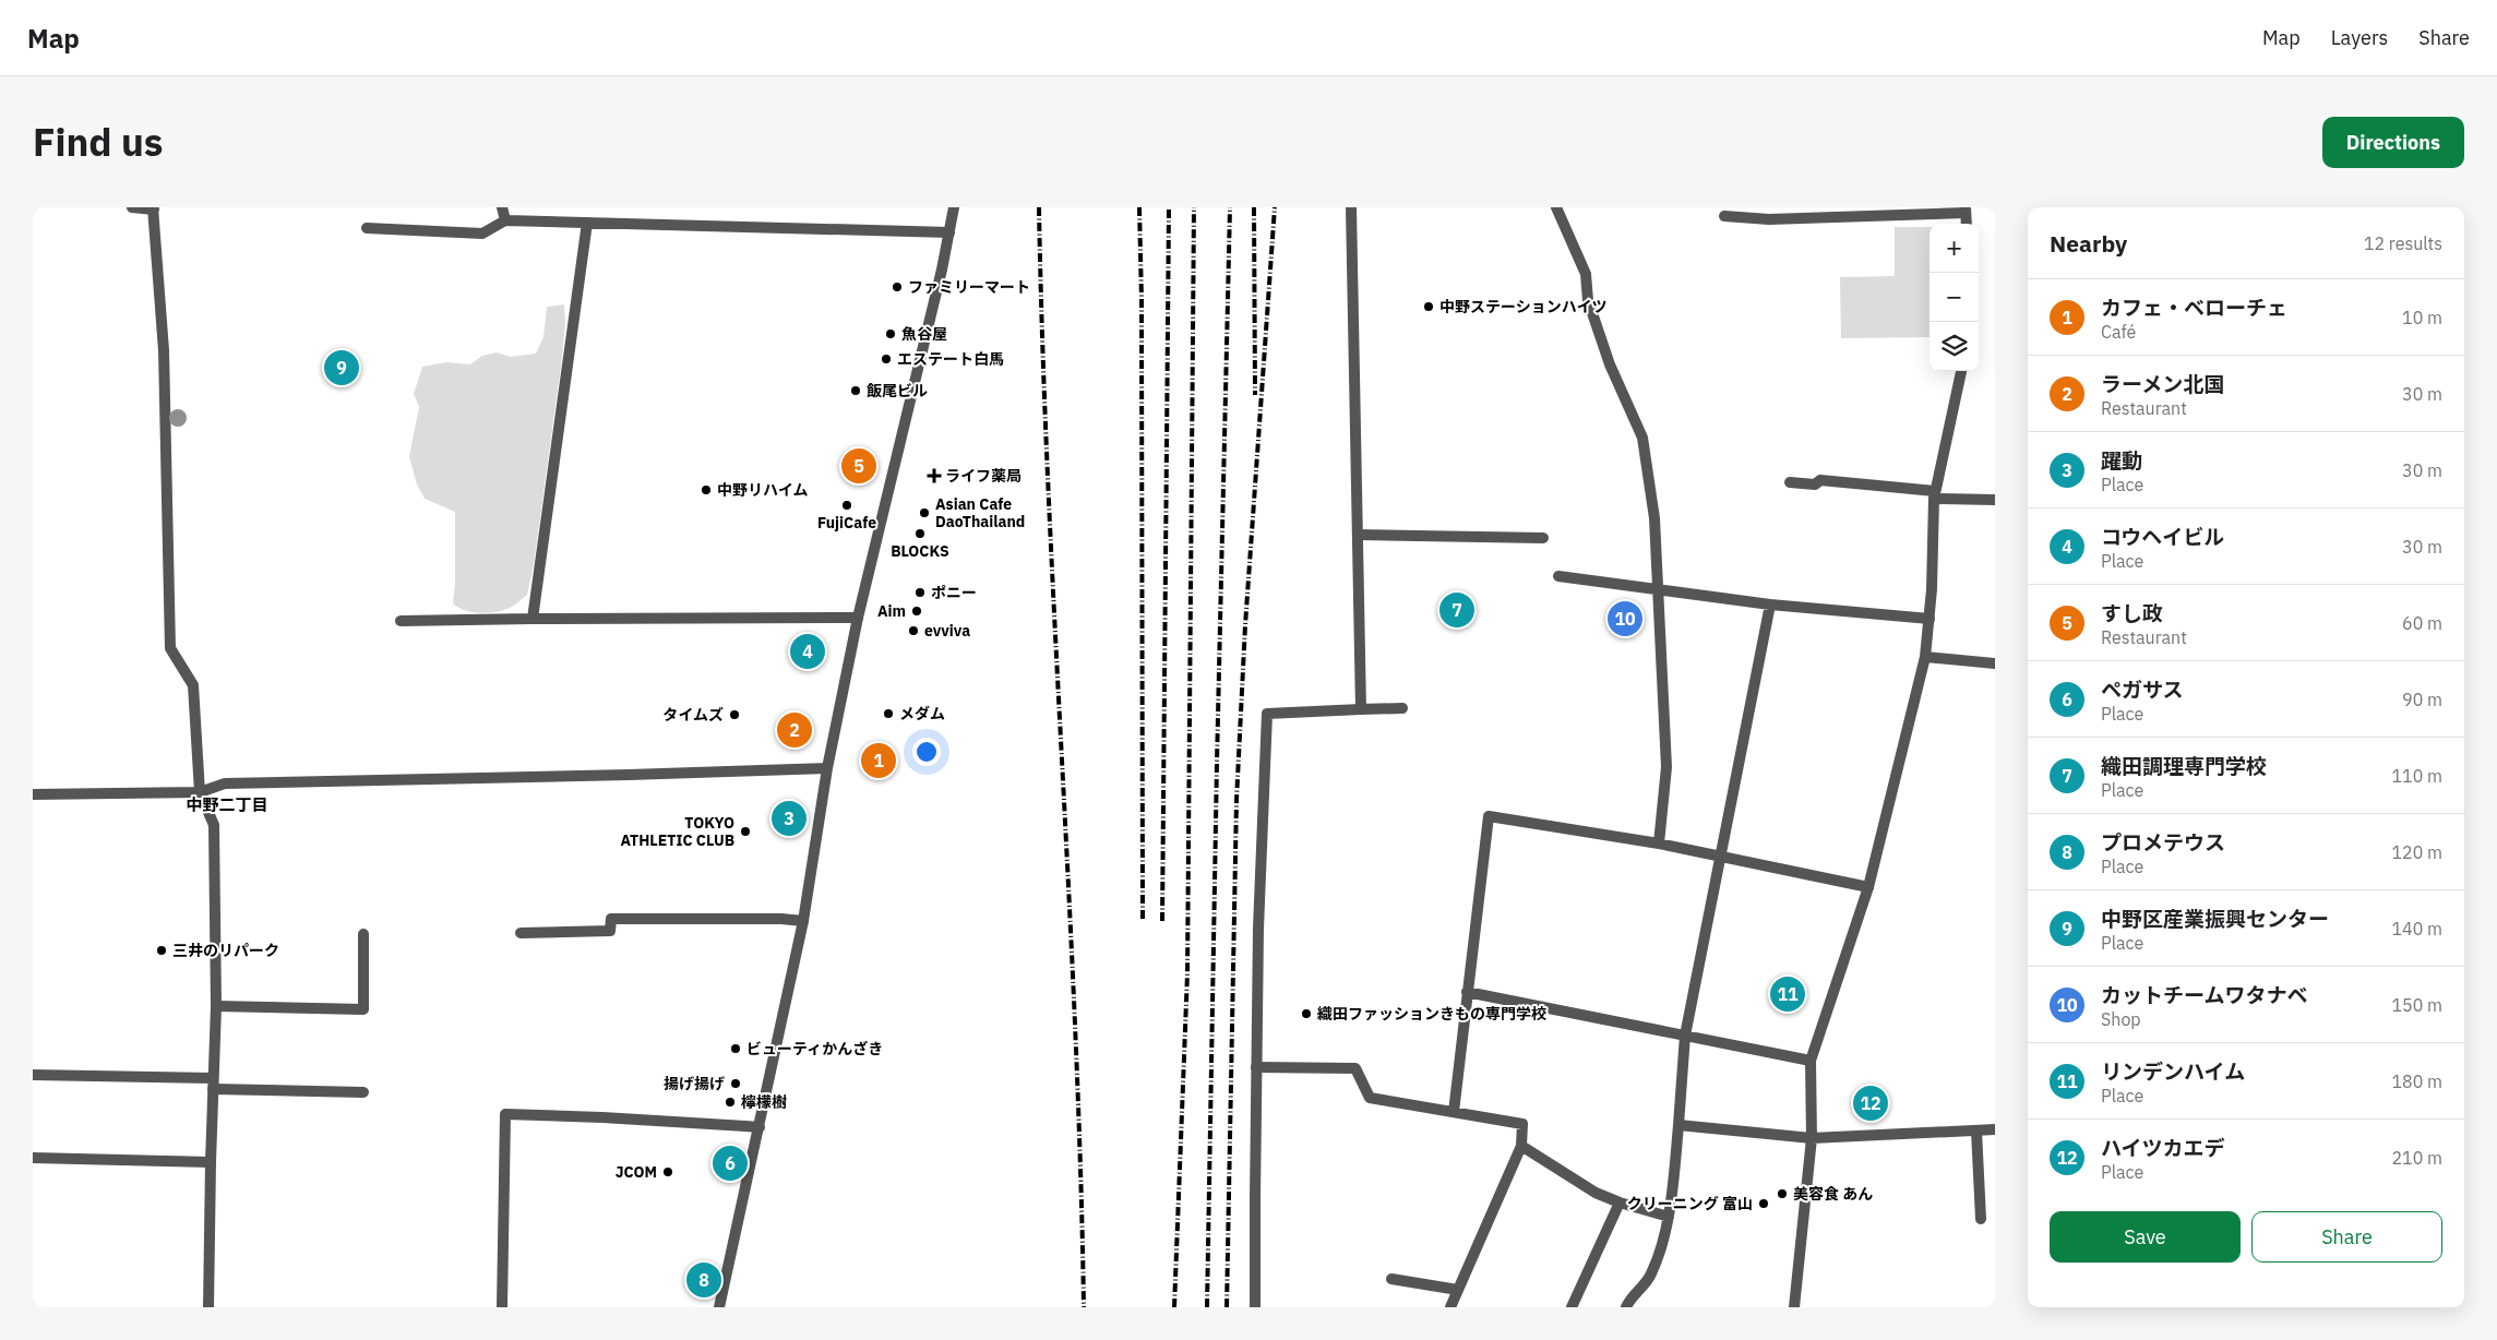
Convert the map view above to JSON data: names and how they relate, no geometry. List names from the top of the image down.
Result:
{
  "districts": ["中野二丁目"],
  "places": {
    "other": [
      "ファミリーマート",
      "中野ステーションハイツ",
      "魚谷屋",
      "エステート白馬",
      "飯尾ビル",
      "中野リハイム",
      "FujiCafe",
      "Asian Cafe DaoThailand",
      "BLOCKS",
      "ポニー",
      "Aim",
      "evviva",
      "メダム",
      "タイムズ",
      "TOKYO ATHLETIC CLUB",
      "三井のリパーク",
      "織田ファッションきもの専門学校",
      "ビューティかんざき",
      "揚げ揚げ",
      "檸檬樹",
      "JCOM",
      "美容食 あん",
      "クリーニング 富山"
    ],
    "health": ["ライフ薬局"]
  },
  "page": {
    "header": "Map",
    "nav": ["Map", "Layers", "Share"],
    "title": "Find us",
    "buttons": [
      "Directions",
      ["Save", "Share"]
    ],
    "heading": ["Nearby", "12 results"],
    "map_buttons": ["+", "−"],
    "list": [
      {
        "mark": "1",
        "name": "カフェ・ベローチェ",
        "note": "Café",
        "value": "10 m"
      },
      {
        "mark": "2",
        "name": "ラーメン北国",
        "note": "Restaurant",
        "value": "30 m"
      },
      {
        "mark": "3",
        "name": "躍動",
        "note": "Place",
        "value": "30 m"
      },
      {
        "mark": "4",
        "name": "コウヘイビル",
        "note": "Place",
        "value": "30 m"
      },
      {
        "mark": "5",
        "name": "すし政",
        "note": "Restaurant",
        "value": "60 m"
      },
      {
        "mark": "6",
        "name": "ペガサス",
        "note": "Place",
        "value": "90 m"
      },
      {
        "mark": "7",
        "name": "織田調理専門学校",
        "note": "Place",
        "value": "110 m"
      },
      {
        "mark": "8",
        "name": "プロメテウス",
        "note": "Place",
        "value": "120 m"
      },
      {
        "mark": "9",
        "name": "中野区産業振興センター",
        "note": "Place",
        "value": "140 m"
      },
      {
        "mark": "10",
        "name": "カットチームワタナベ",
        "note": "Shop",
        "value": "150 m"
      },
      {
        "mark": "11",
        "name": "リンデンハイム",
        "note": "Place",
        "value": "180 m"
      },
      {
        "mark": "12",
        "name": "ハイツカエデ",
        "note": "Place",
        "value": "210 m"
      }
    ],
    "pins": [
      "9",
      "5",
      "7",
      "10",
      "4",
      "2",
      "1",
      "3",
      "11",
      "12",
      "6",
      "8"
    ]
  }
}
